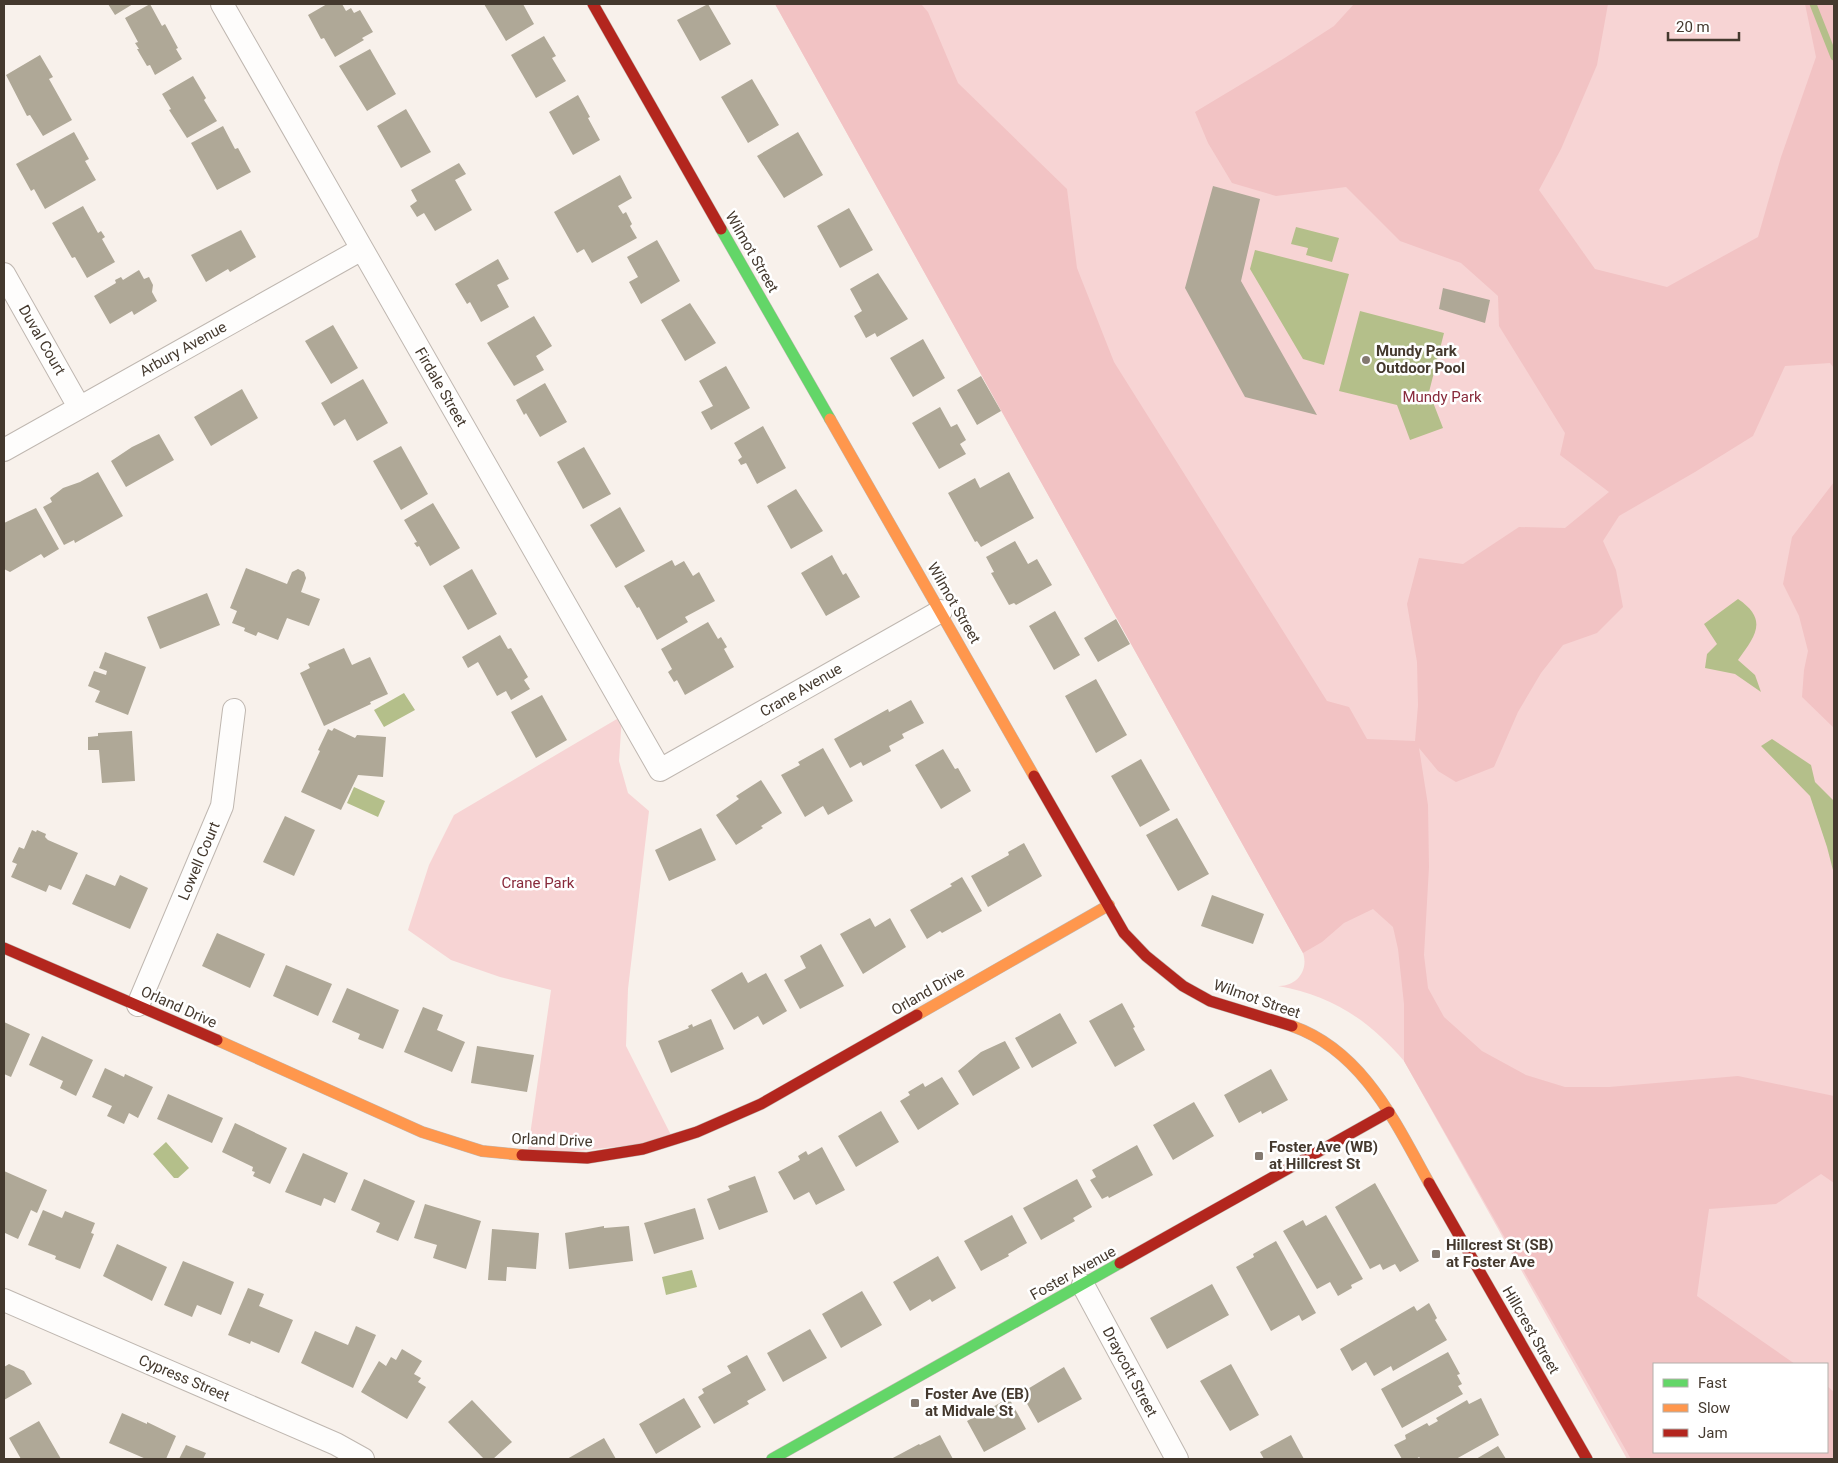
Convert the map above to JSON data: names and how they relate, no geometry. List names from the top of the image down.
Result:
{
  "streets": {
    "street": [
      "Wilmot Street",
      "Duval Court",
      "Arbury Avenue",
      "Firdale Street",
      "Crane Avenue",
      "Lowell Court",
      "Orland Drive",
      "Foster Avenue",
      "Hillcrest Street",
      "Draycott Street",
      "Cypress Street"
    ]
  },
  "crossings": [
    ["Wilmot Street", "Crane Avenue"],
    ["Wilmot Street", "Orland Drive"],
    ["Wilmot Street", "Foster Avenue"],
    ["Wilmot Street", "Hillcrest Street"],
    ["Duval Court", "Arbury Avenue"],
    ["Arbury Avenue", "Firdale Street"],
    ["Firdale Street", "Crane Avenue"],
    ["Lowell Court", "Orland Drive"],
    ["Foster Avenue", "Hillcrest Street"],
    ["Foster Avenue", "Draycott Street"]
  ],
  "parks": ["Mundy Park", "Crane Park"],
  "places": {
    "other": ["Mundy Park Outdoor Pool"],
    "transit": ["Foster Ave (WB) at Hillcrest St", "Hillcrest St (SB) at Foster Ave", "Foster Ave (EB) at Midvale St"]
  },
  "legend": ["Fast", "Slow", "Jam"],
  "scale_bar": "20 m"
}
